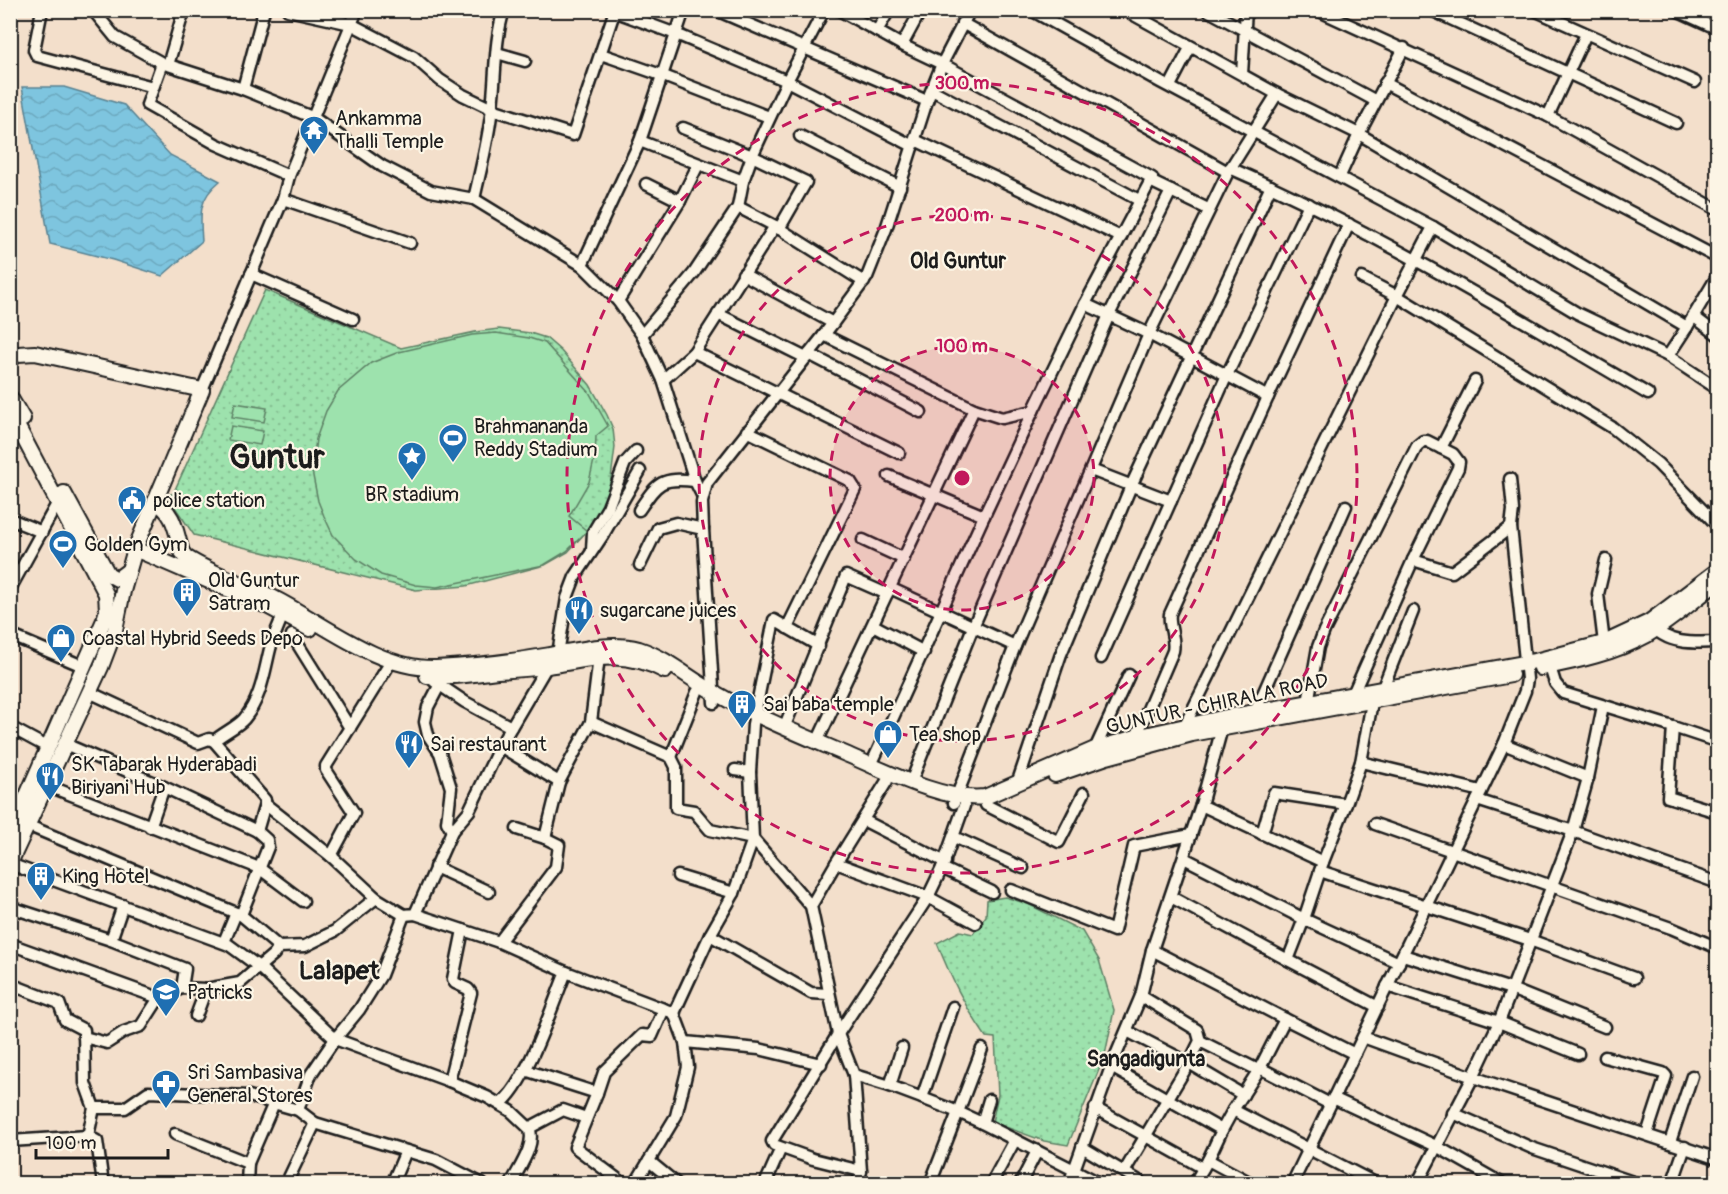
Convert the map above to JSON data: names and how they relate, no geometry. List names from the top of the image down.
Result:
{
  "streets": {
    "main road": ["GUNTUR - CHIRALA ROAD"]
  },
  "districts": [
    "Old Guntur",
    "Guntur",
    "Lalapet",
    "Sangadigunta"
  ],
  "places": {
    "temple": ["Ankamma Thalli Temple"],
    "sports": ["Brahmananda Reddy Stadium", "Golden Gym"],
    "place": ["BR stadium"],
    "public building": ["police station"],
    "building": ["Old Guntur Satram", "Sai baba temple", "King Hotel"],
    "restaurant": ["sugarcane juices", "Sai restaurant", "SK Tabarak Hyderabadi Biriyani Hub"],
    "shop": ["Coastal Hybrid Seeds Depo", "Tea shop"],
    "school or university": ["Patricks"],
    "pharmacy": ["Sri Sambasiva General Stores"]
  },
  "scale_bar": "100 m",
  "rings": ["300 m", "200 m", "100 m"]
}
